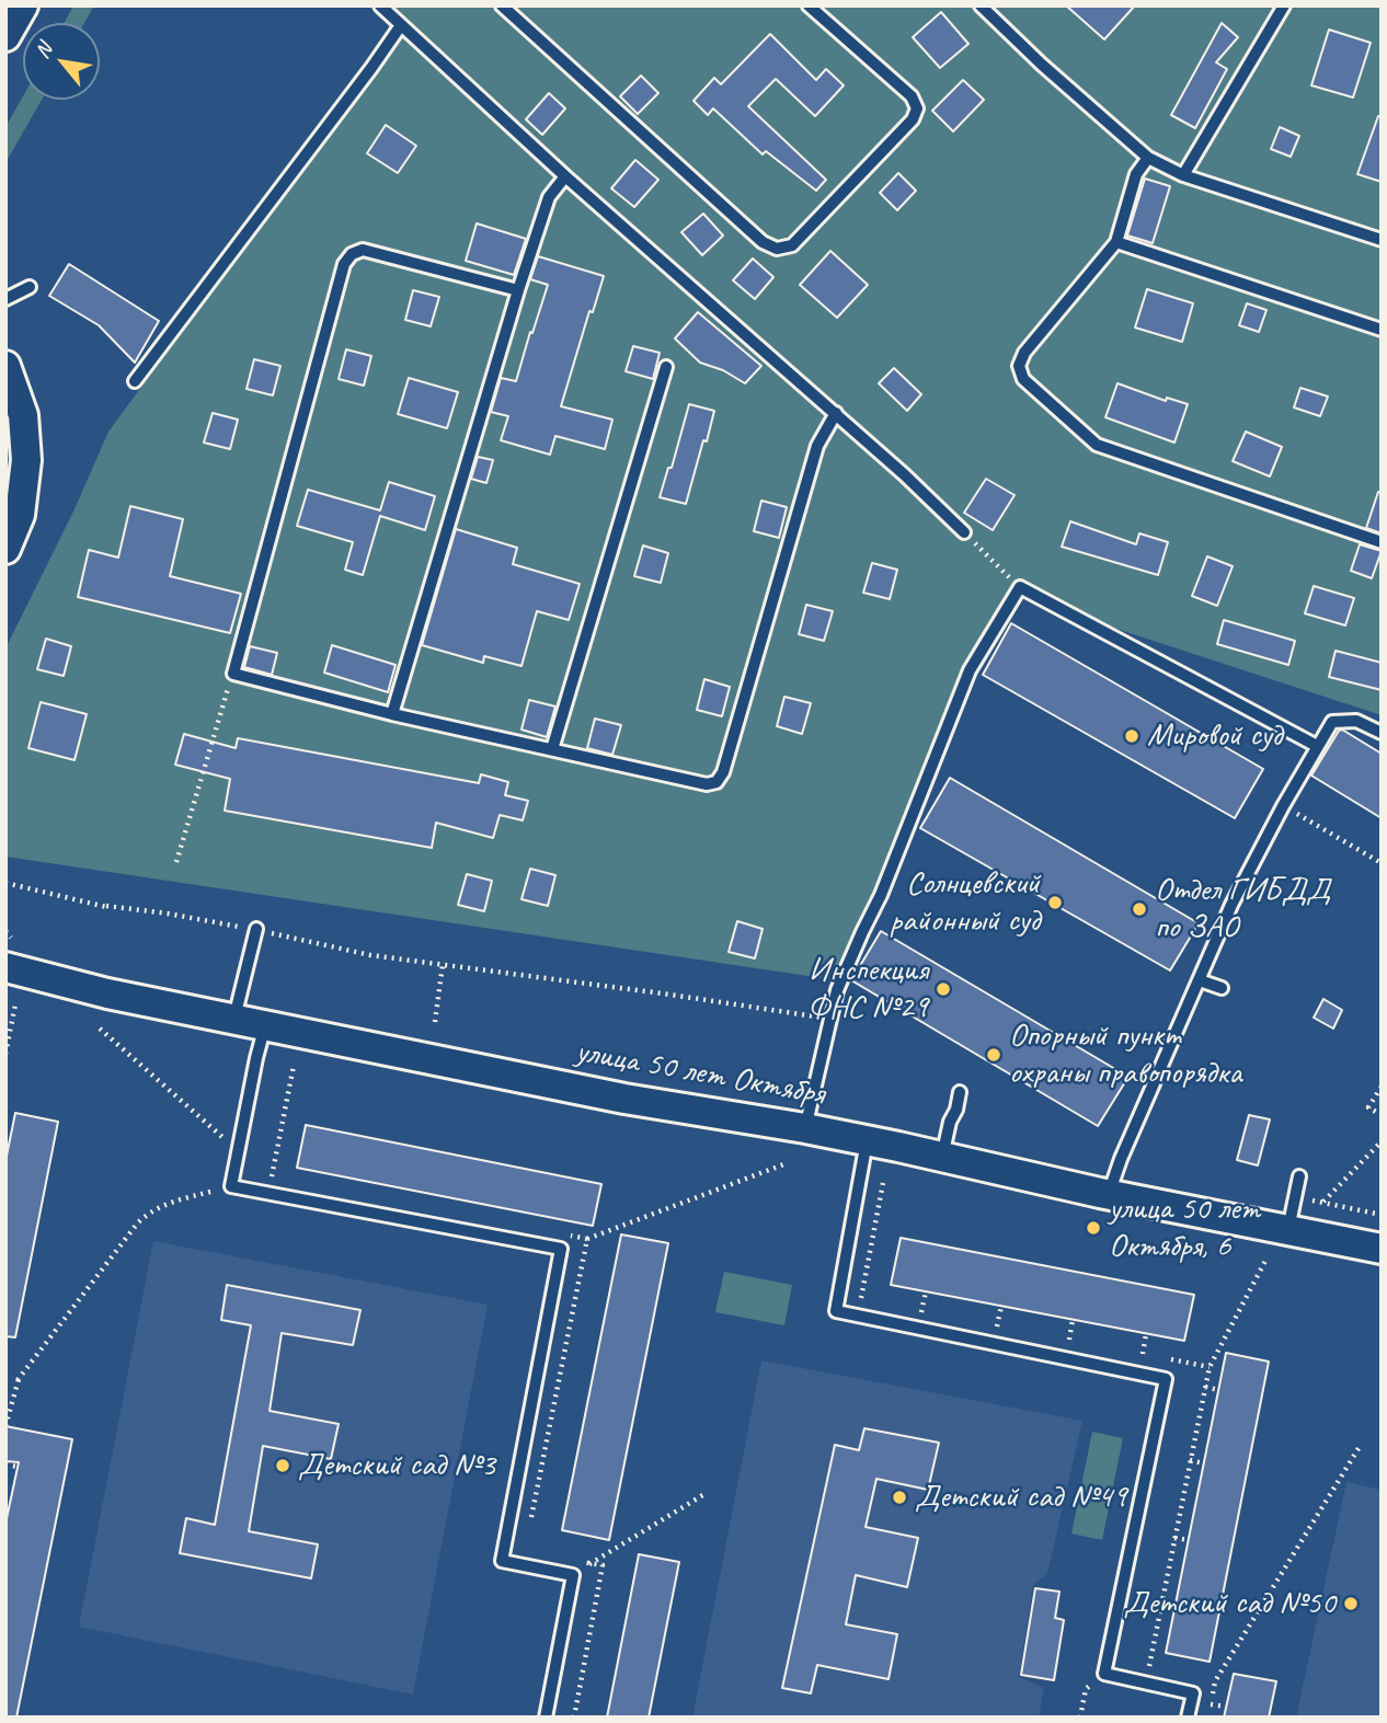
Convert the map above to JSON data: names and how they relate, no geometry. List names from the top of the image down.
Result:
{
  "streets": {
    "street": ["улица 50 лет Октября"]
  },
  "places": [
    "Мировой суд",
    "Солнцевский районный суд",
    "Отдел ГИБДД по ЗАО",
    "Инспекция ФНС №29",
    "Опорный пункт охраны правопорядка",
    "улица 50 лет Октября, 6",
    "Детский сад №3",
    "Детский сад №49",
    "Детский сад №50"
  ],
  "north": "top left"
}
